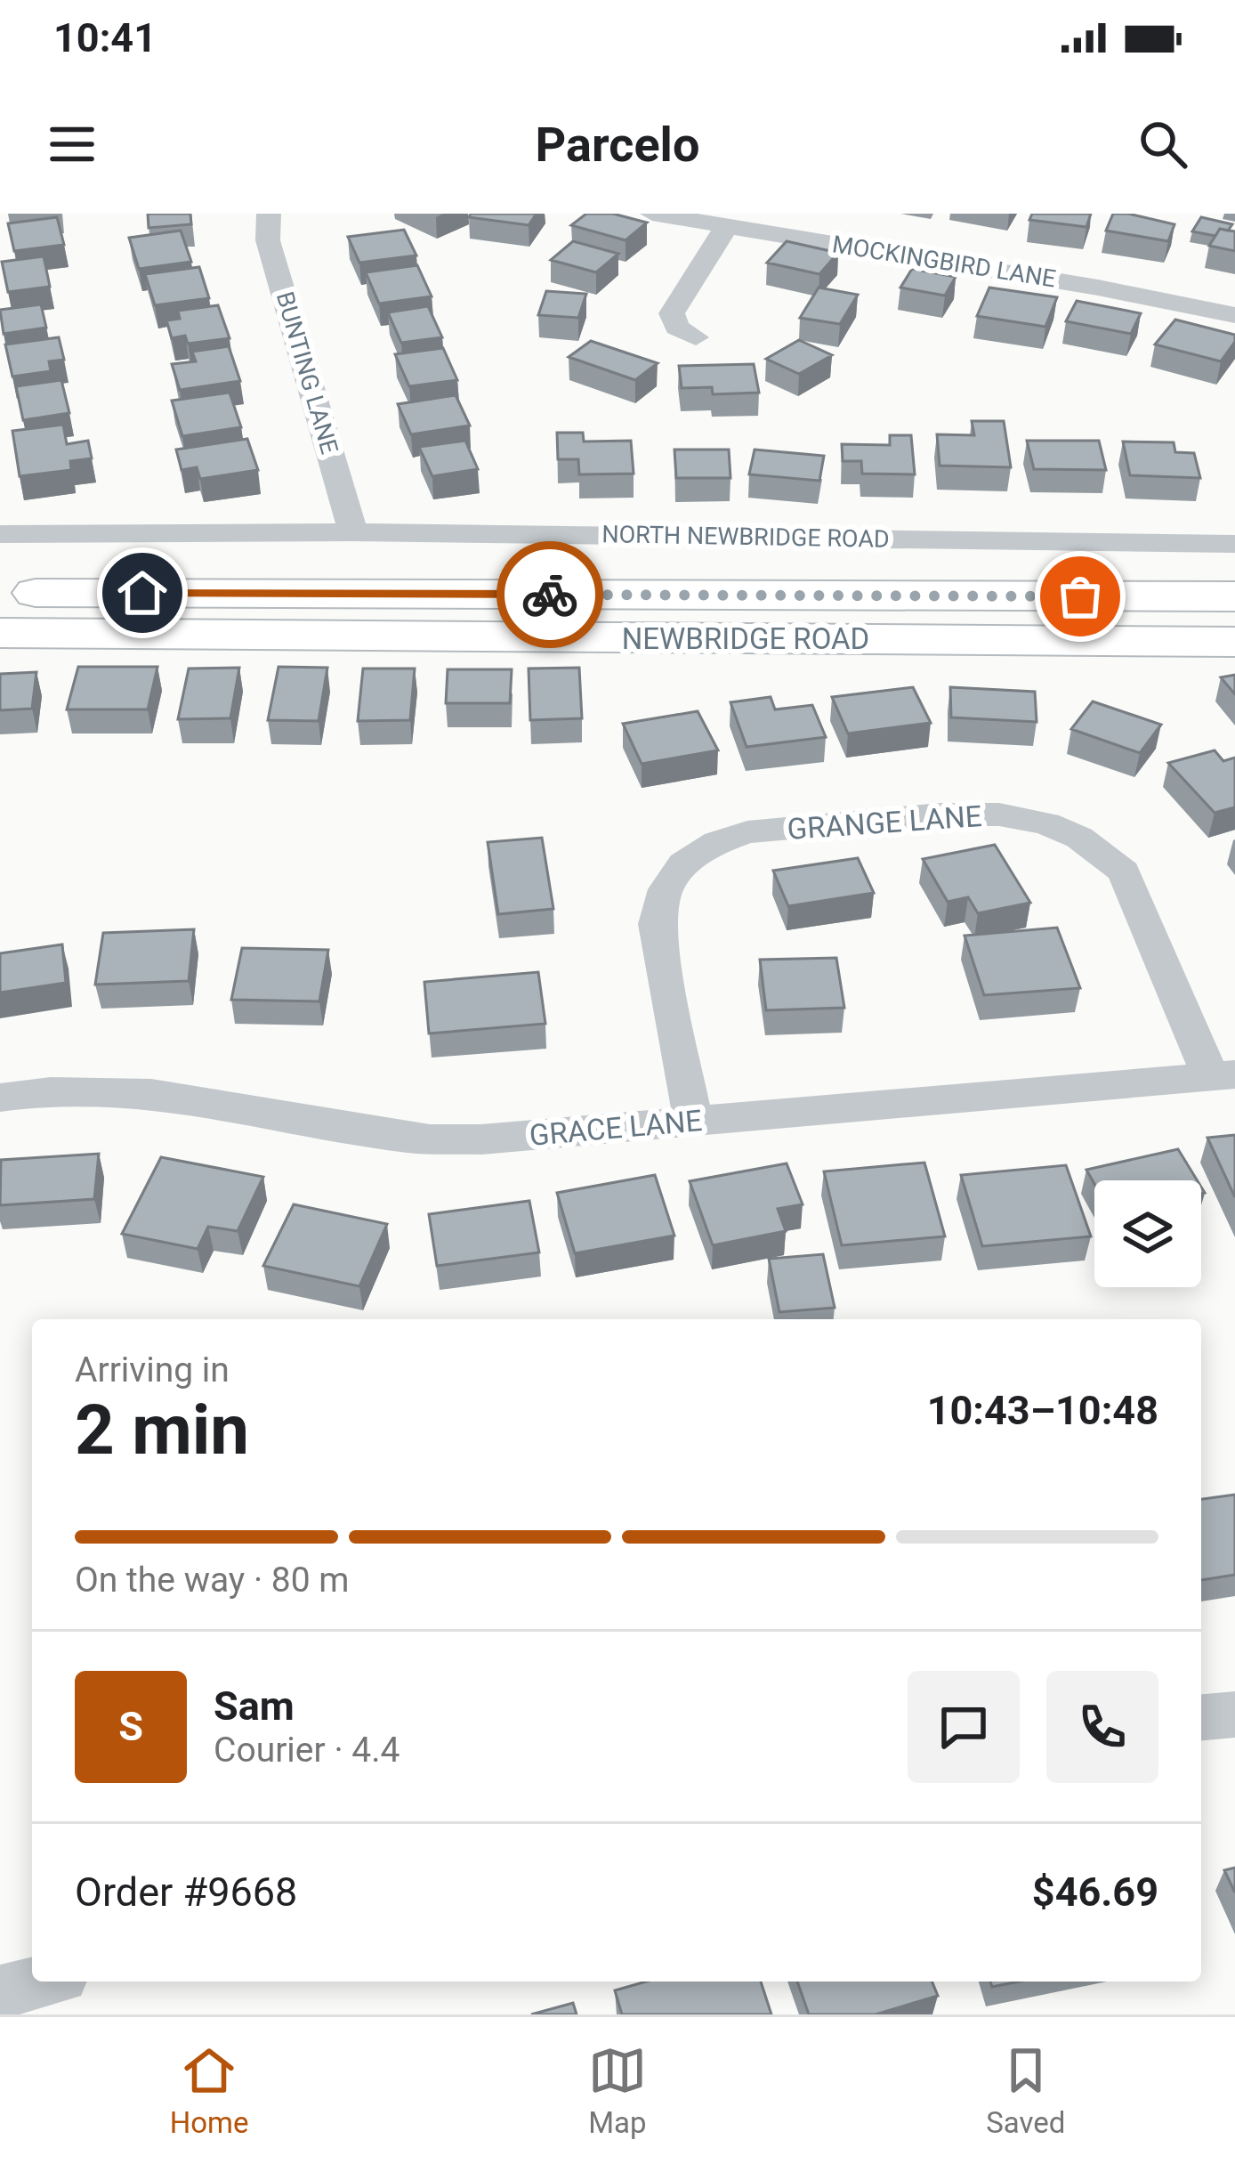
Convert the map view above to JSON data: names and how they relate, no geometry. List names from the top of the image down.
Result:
{
  "streets": {
    "main road": ["NEWBRIDGE ROAD"],
    "street": [
      "MOCKINGBIRD LANE",
      "BUNTING LANE",
      "NORTH NEWBRIDGE ROAD",
      "GRANGE LANE",
      "GRACE LANE"
    ]
  },
  "crossings": [
    ["BUNTING LANE", "NORTH NEWBRIDGE ROAD"],
    ["GRANGE LANE", "GRACE LANE"]
  ],
  "page": {
    "status": "10:41",
    "header": "Parcelo",
    "heading": ["2 min", "Arriving in", "10:43–10:48"],
    "panel": [
      "Sam",
      "Courier · 4.4",
      "Order #9668",
      "$46.69"
    ],
    "bar": "On the way · 80 m",
    "round": "S",
    "tabs": ["Home", "Map", "Saved"]
  }
}
